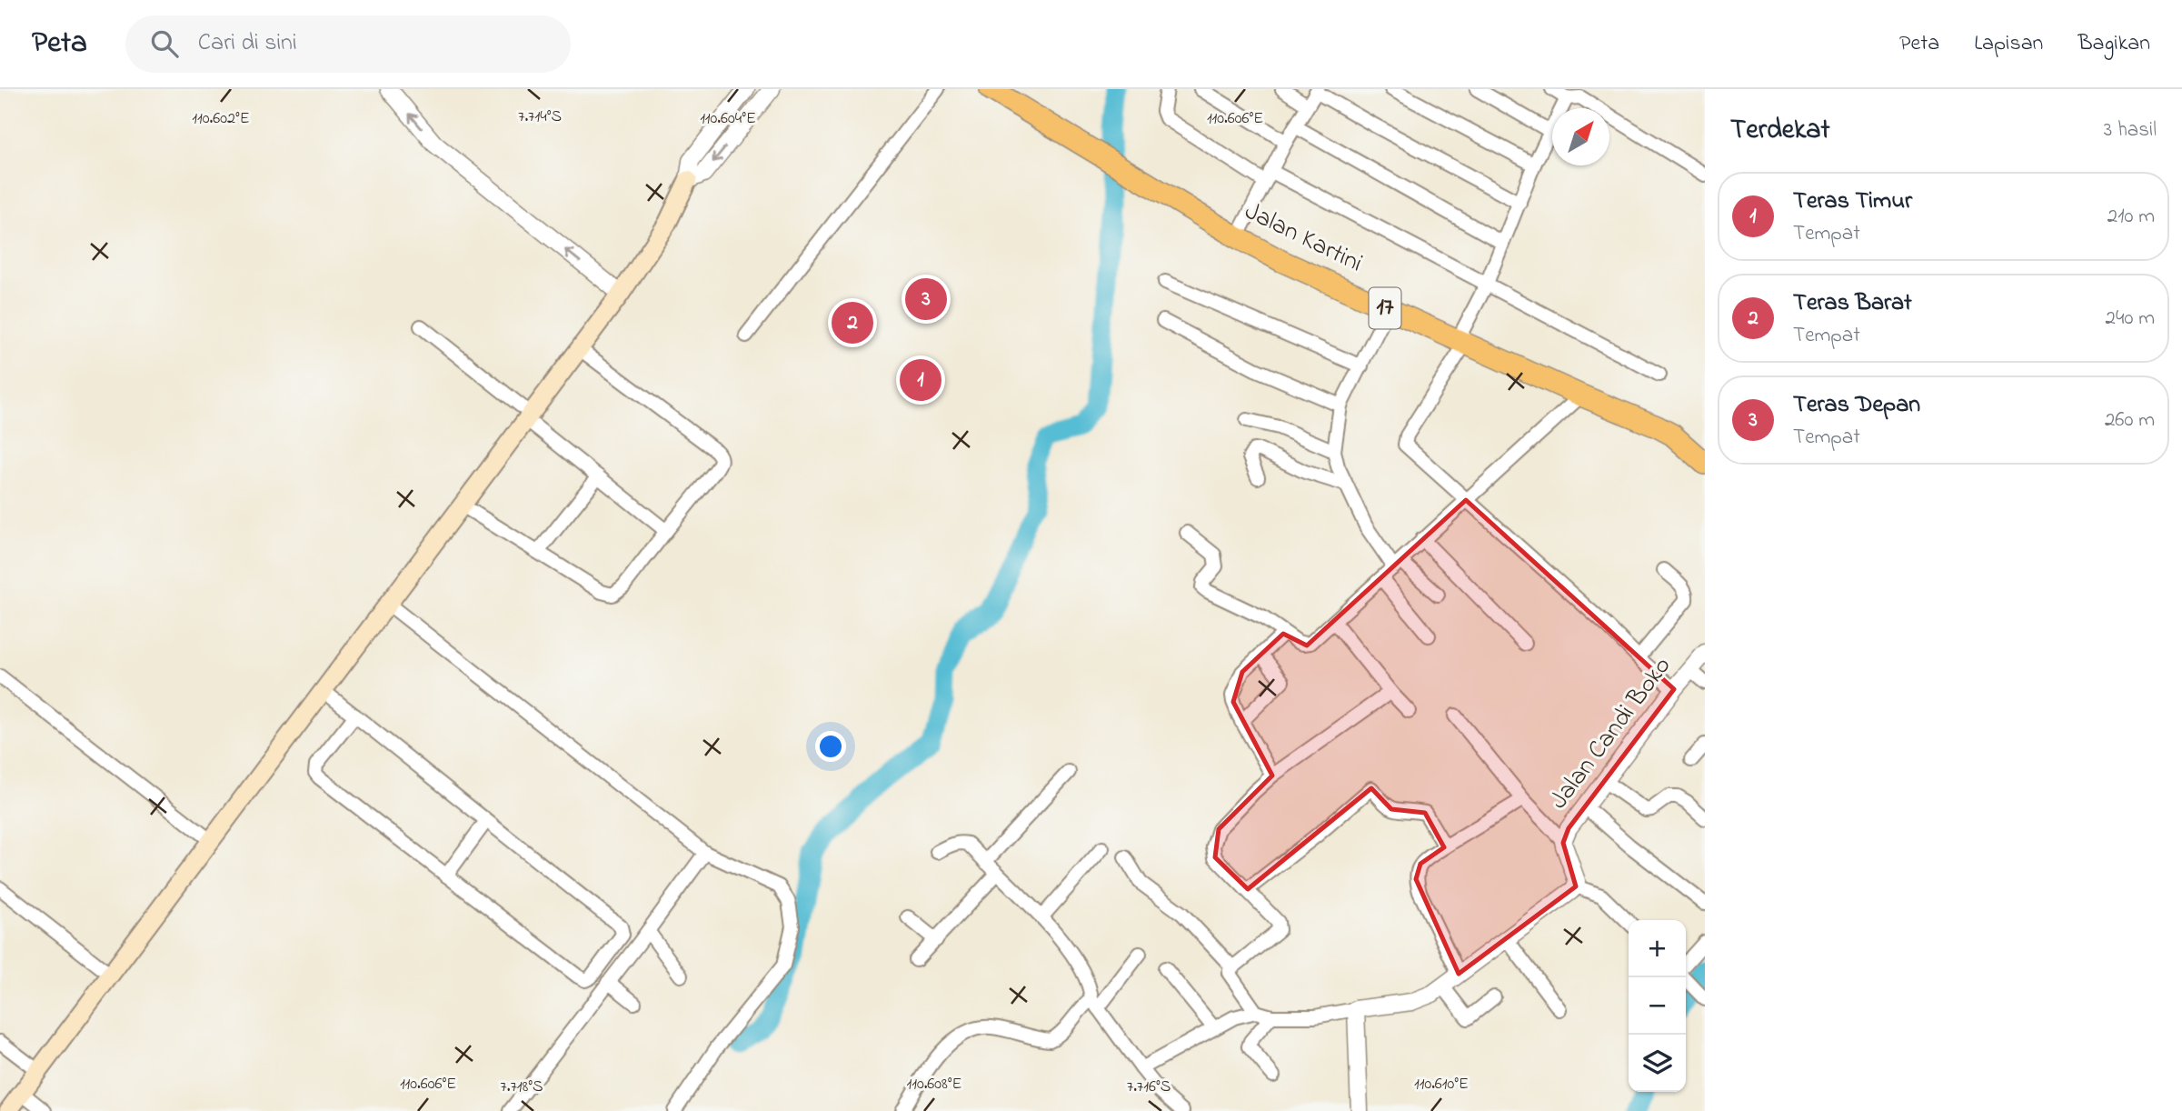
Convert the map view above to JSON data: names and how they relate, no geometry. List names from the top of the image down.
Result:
{
  "streets": {
    "highway": ["Jalan Kartini", "17"],
    "street": ["Jalan Candi Boko"]
  },
  "north": "top right",
  "page": {
    "header": "Peta",
    "search": "Cari di sini",
    "nav": ["Peta", "Lapisan", "Bagikan"],
    "heading": ["Terdekat", "3 hasil"],
    "list": [
      {
        "mark": "1",
        "name": "Teras Timur",
        "note": "Tempat",
        "value": "210 m"
      },
      {
        "mark": "2",
        "name": "Teras Barat",
        "note": "Tempat",
        "value": "240 m"
      },
      {
        "mark": "3",
        "name": "Teras Depan",
        "note": "Tempat",
        "value": "260 m"
      }
    ],
    "pins": ["3", "2", "1"],
    "map_buttons": ["+", "−"]
  },
  "coordinates": [
    "7.714°S",
    "110.602°E",
    "110.606°E",
    "110.604°E",
    "110.608°E",
    "110.610°E",
    "7.718°S",
    "7.716°S"
  ]
}
